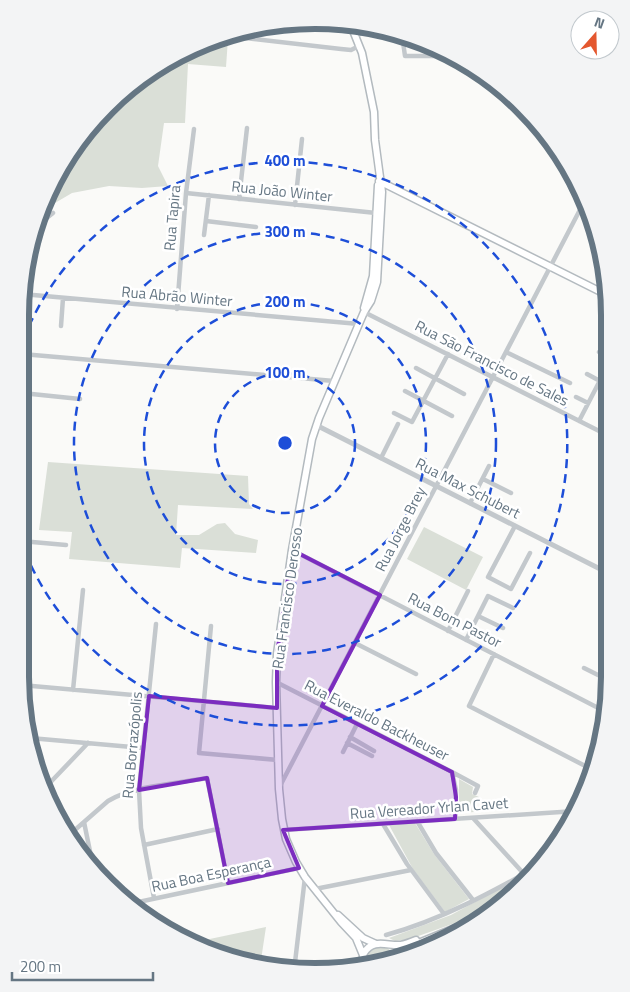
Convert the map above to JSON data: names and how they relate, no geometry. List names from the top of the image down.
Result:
{
  "streets": {
    "main road": ["Rua Francisco Derosso"],
    "street": [
      "Rua João Winter",
      "Rua Tapira",
      "Rua Abrão Winter",
      "Rua São Francisco de Sales",
      "Rua Max Schubert",
      "Rua Jorge Brey",
      "Rua Bom Pastor",
      "Rua Everaldo Backheuser",
      "Rua Borrazópolis",
      "Rua Vereador Yrlan Cavet",
      "Rua Boa Esperança"
    ]
  },
  "crossings": [
    ["Rua João Winter", "Rua Tapira"],
    ["Rua João Winter", "Rua Francisco Derosso"],
    ["Rua Tapira", "Rua Abrão Winter"],
    ["Rua Abrão Winter", "Rua Francisco Derosso"],
    ["Rua São Francisco de Sales", "Rua Jorge Brey"],
    ["Rua São Francisco de Sales", "Rua Francisco Derosso"],
    ["Rua Max Schubert", "Rua Jorge Brey"],
    ["Rua Max Schubert", "Rua Francisco Derosso"],
    ["Rua Jorge Brey", "Rua Francisco Derosso"],
    ["Rua Jorge Brey", "Rua Bom Pastor"],
    ["Rua Jorge Brey", "Rua Everaldo Backheuser"],
    ["Rua Francisco Derosso", "Rua Bom Pastor"],
    ["Rua Francisco Derosso", "Rua Everaldo Backheuser"],
    ["Rua Francisco Derosso", "Rua Vereador Yrlan Cavet"],
    ["Rua Francisco Derosso", "Rua Boa Esperança"],
    ["Rua Everaldo Backheuser", "Rua Vereador Yrlan Cavet"],
    ["Rua Borrazópolis", "Rua Boa Esperança"]
  ],
  "scale_bar": "200 m",
  "north": "top",
  "rings": [
    "400 m",
    "300 m",
    "200 m",
    "100 m"
  ]
}
